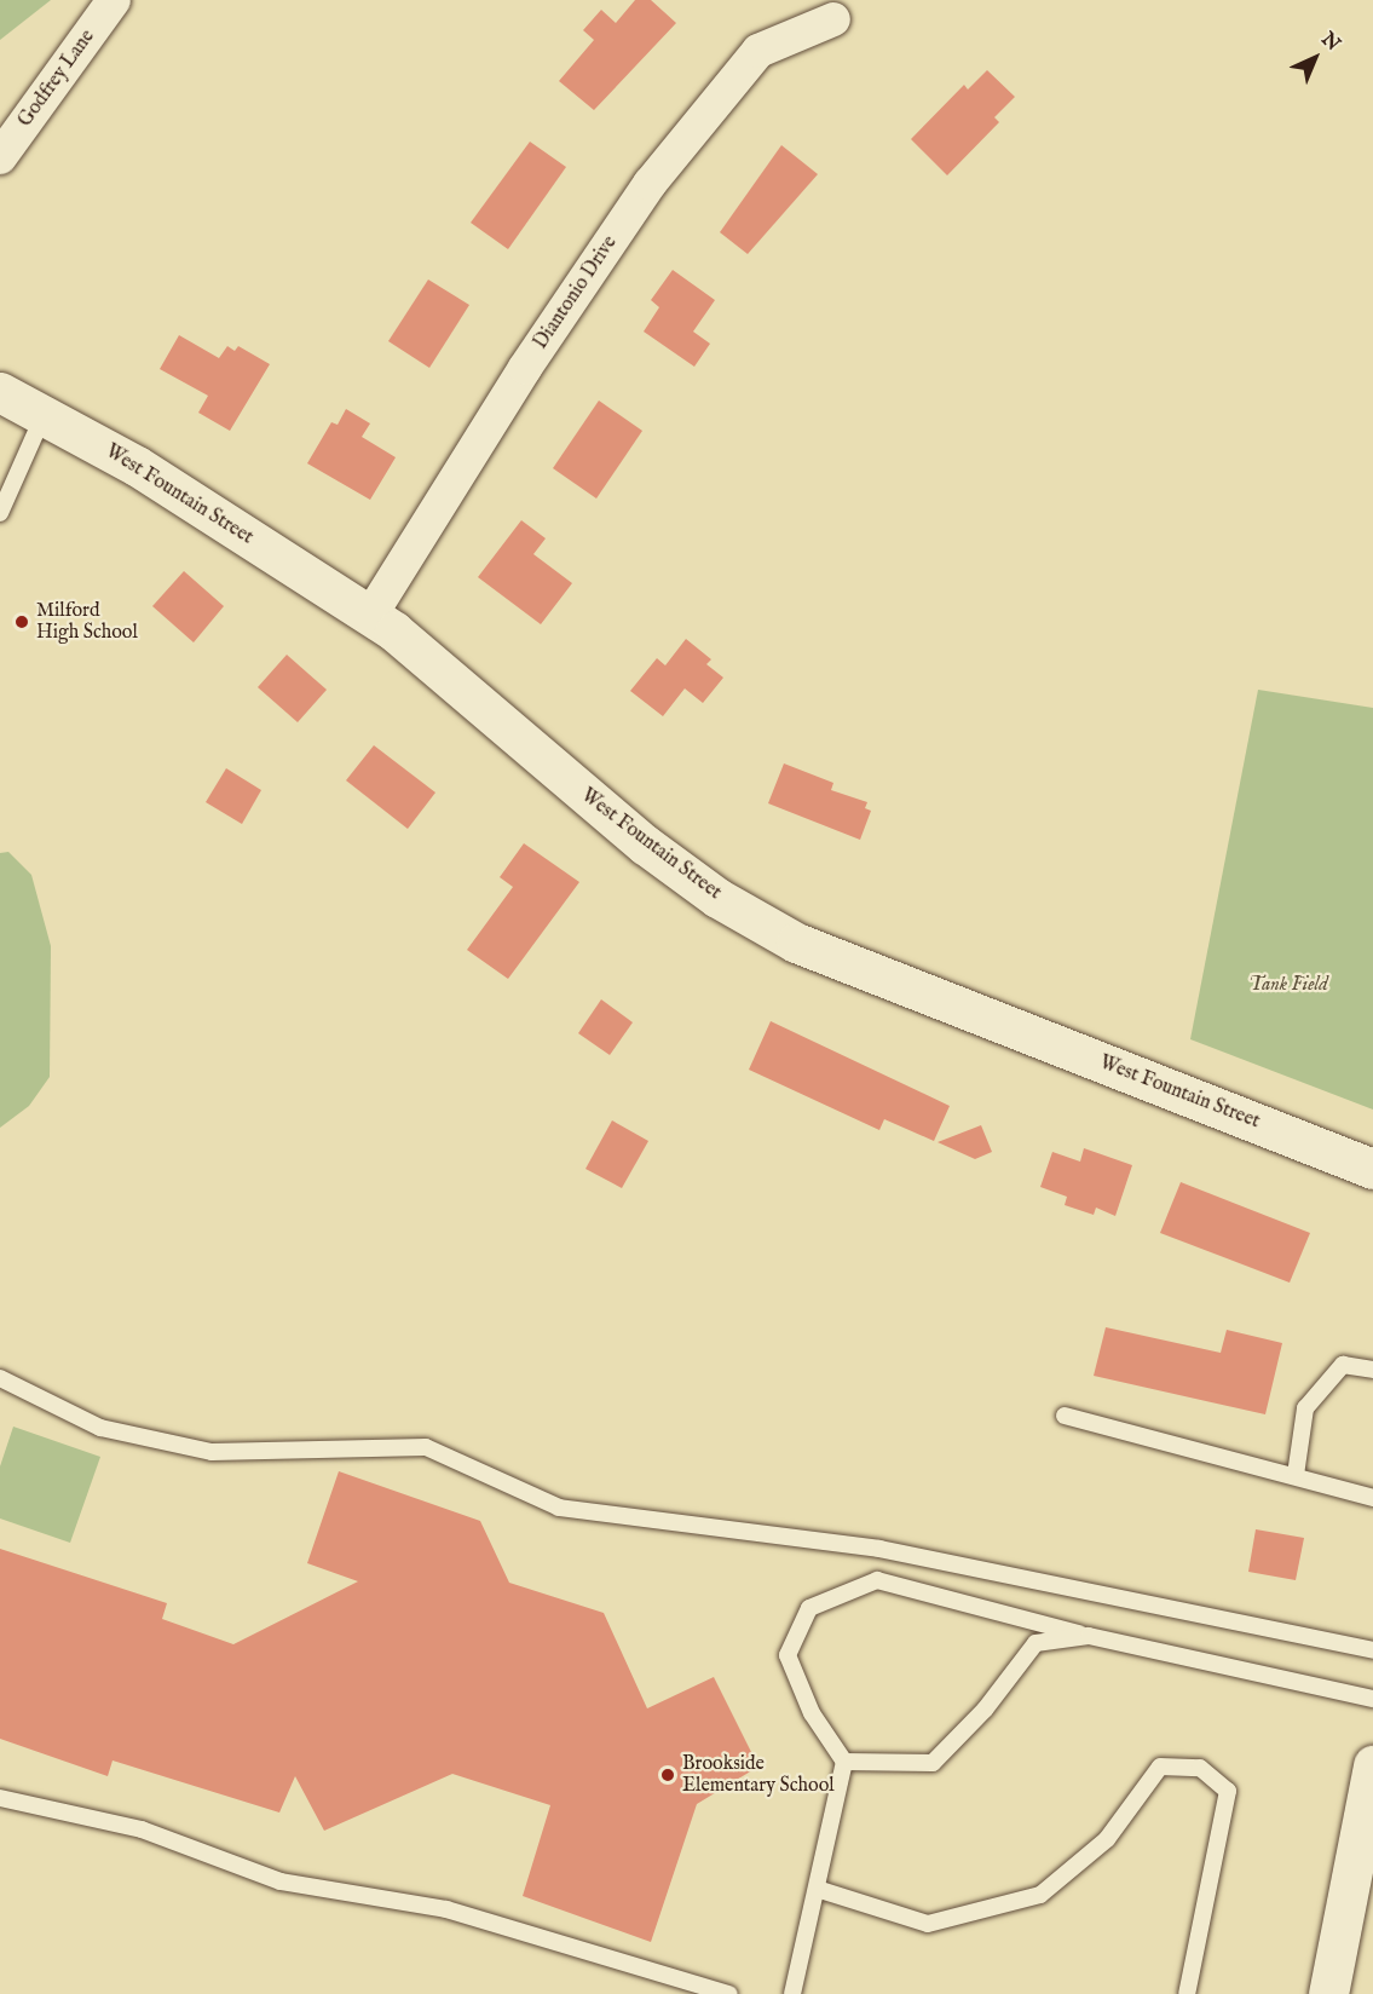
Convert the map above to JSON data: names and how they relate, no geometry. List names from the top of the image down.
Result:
{
  "streets": {
    "street": ["Godfrey Lane", "Diantonio Drive", "West Fountain Street"]
  },
  "crossings": [
    ["Diantonio Drive", "West Fountain Street"]
  ],
  "parks": ["Tank Field"],
  "places": ["Milford High School", "Brookside Elementary School"],
  "north": "top right"
}
